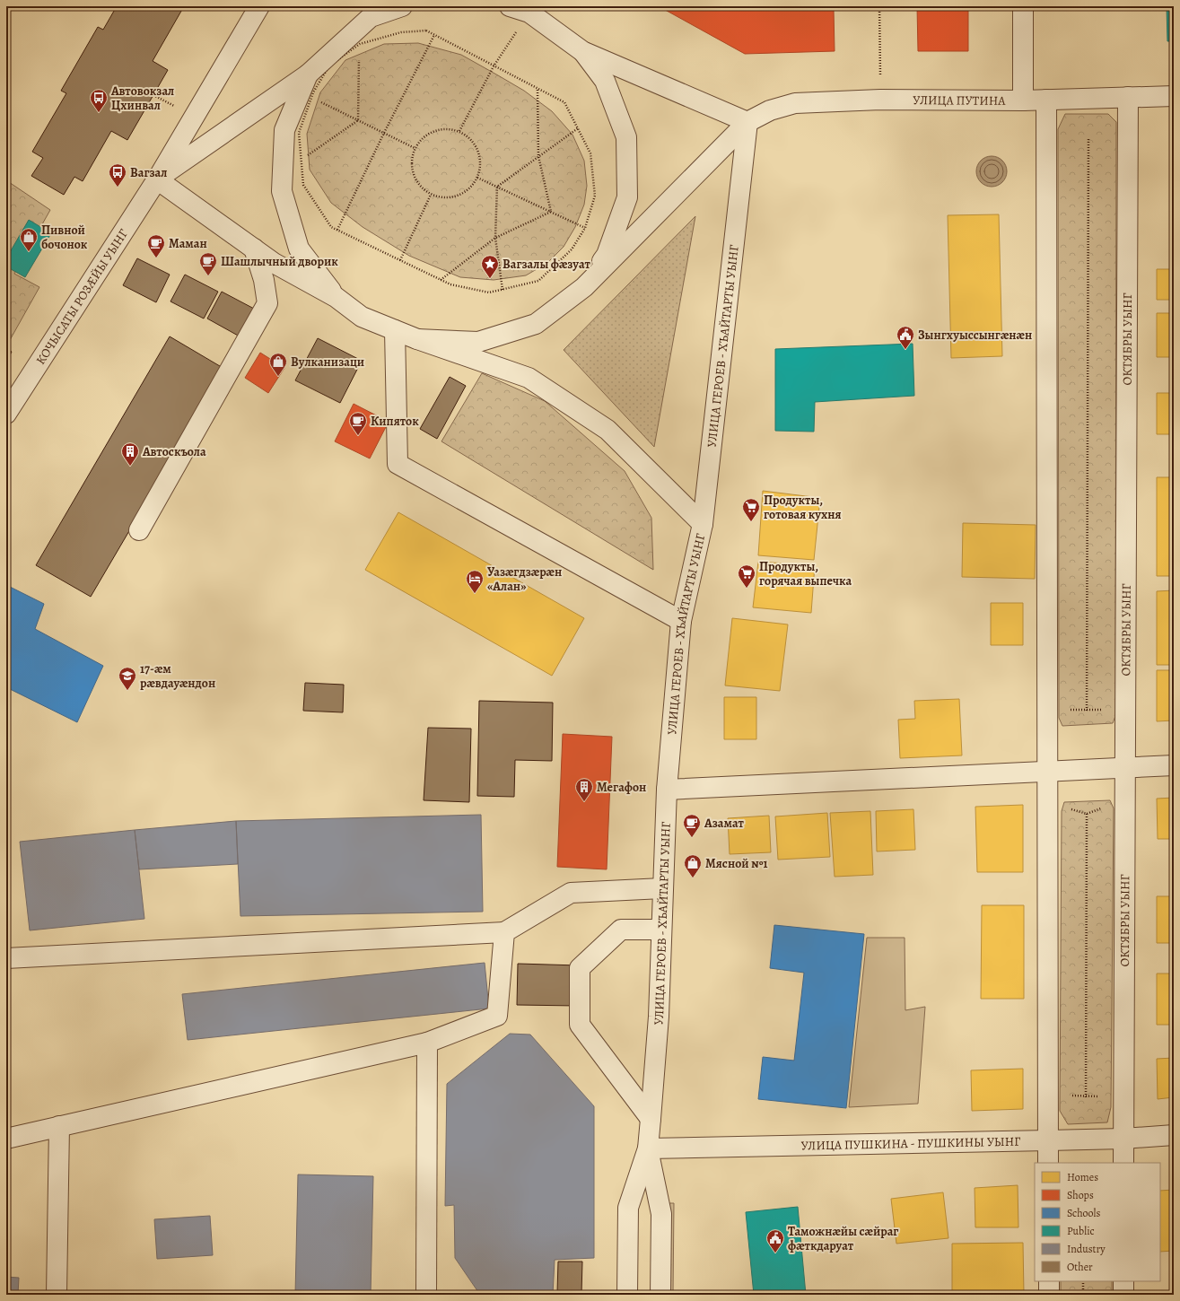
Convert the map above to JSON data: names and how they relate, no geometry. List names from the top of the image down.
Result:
{
  "streets": {
    "street": [
      "УЛИЦА ПУТИНА",
      "КОЧЫСАТЫ РОЗÆЙЫ УЫНГ",
      "ОКТЯБРЫ УЫНГ",
      "УЛИЦА ГЕРОЕВ - ХЪАЙТАРТЫ УЫНГ",
      "УЛИЦА ПУШКИНА - ПУШКИНЫ УЫНГ"
    ]
  },
  "crossings": [
    ["УЛИЦА ПУТИНА", "ОКТЯБРЫ УЫНГ"],
    ["УЛИЦА ПУТИНА", "УЛИЦА ГЕРОЕВ - ХЪАЙТАРТЫ УЫНГ"],
    ["ОКТЯБРЫ УЫНГ", "УЛИЦА ПУШКИНА - ПУШКИНЫ УЫНГ"],
    ["УЛИЦА ГЕРОЕВ - ХЪАЙТАРТЫ УЫНГ", "УЛИЦА ПУШКИНА - ПУШКИНЫ УЫНГ"]
  ],
  "places": {
    "bus stop": ["Автовокзал Цхинвал", "Вагзал"],
    "shop": ["Пивной бочонок", "Вулканизаци", "Мясной №1"],
    "cafe": [
      "Маман",
      "Шашлычный дворик",
      "Кипяток",
      "Азамат"
    ],
    "place": ["Вагзалы фæзуат"],
    "public building": ["Зынгхуыссынгæнæн", "Таможнæйы сæйраг фæткдаруат"],
    "building": ["Автоскъола", "Мегафон"],
    "supermarket": ["Продукты, готовая кухня", "Продукты, горячая выпечка"],
    "hotel": ["Уазæгдзæрæн «Алан»"],
    "school or university": ["17-æм рӕвдауӕндон"]
  },
  "legend": [
    "Homes",
    "Shops",
    "Schools",
    "Public",
    "Industry",
    "Other"
  ]
}
